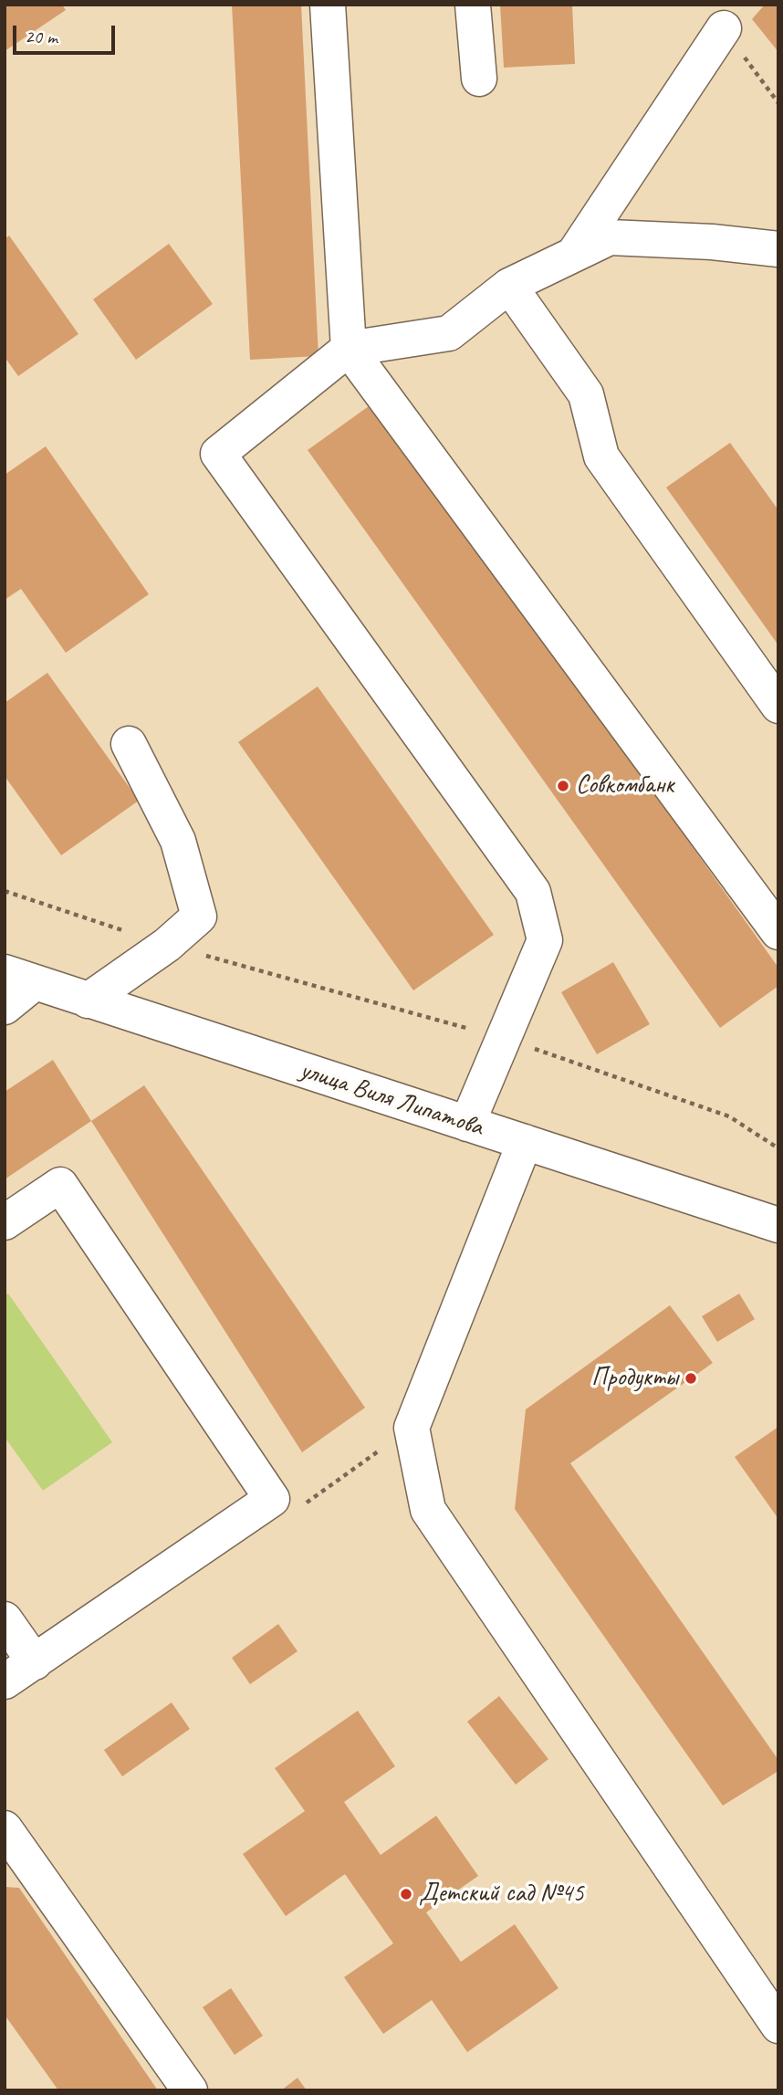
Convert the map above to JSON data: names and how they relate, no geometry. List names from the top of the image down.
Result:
{
  "streets": {
    "street": ["улица Виля Липатова"]
  },
  "places": ["Совкомбанк", "Продукты", "Детский сад №45"],
  "scale_bar": "20 m"
}
